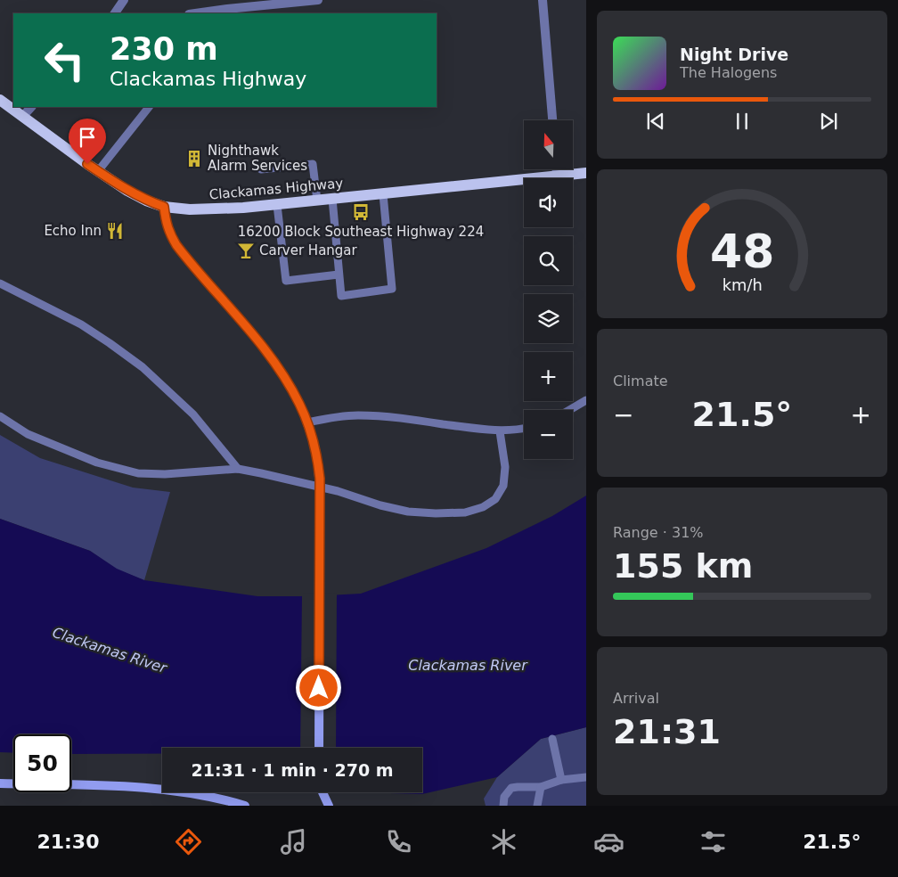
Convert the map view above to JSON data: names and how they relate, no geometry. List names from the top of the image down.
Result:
{
  "streets": {
    "main road": ["Clackamas Highway"]
  },
  "water": ["Clackamas River"],
  "places": {
    "building": ["Nighthawk Alarm Services"],
    "bus stop": ["16200 Block Southeast Highway 224"],
    "restaurant": ["Echo Inn"],
    "bar": ["Carver Hangar"]
  },
  "north": "top",
  "page": {
    "turn": ["230 m", "Clackamas Highway"],
    "song": ["Night Drive", "The Halogens"],
    "map_buttons": ["+", "−"],
    "tile": [
      "Climate",
      ["Range · 31%", "155 km"],
      ["Arrival", "21:31"]
    ],
    "heat": ["−", "21.5°", "+"],
    "limit": "50",
    "trip": "21:31 · 1 min · 270 m",
    "tabs": ["21:30", "21.5°"],
    "gauge": ["48", "km/h"]
  }
}
